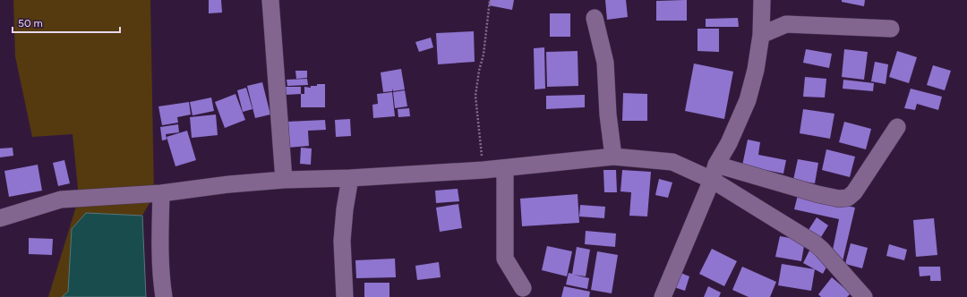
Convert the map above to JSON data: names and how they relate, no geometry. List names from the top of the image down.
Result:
{
  "scale_bar": "50 m"
}
